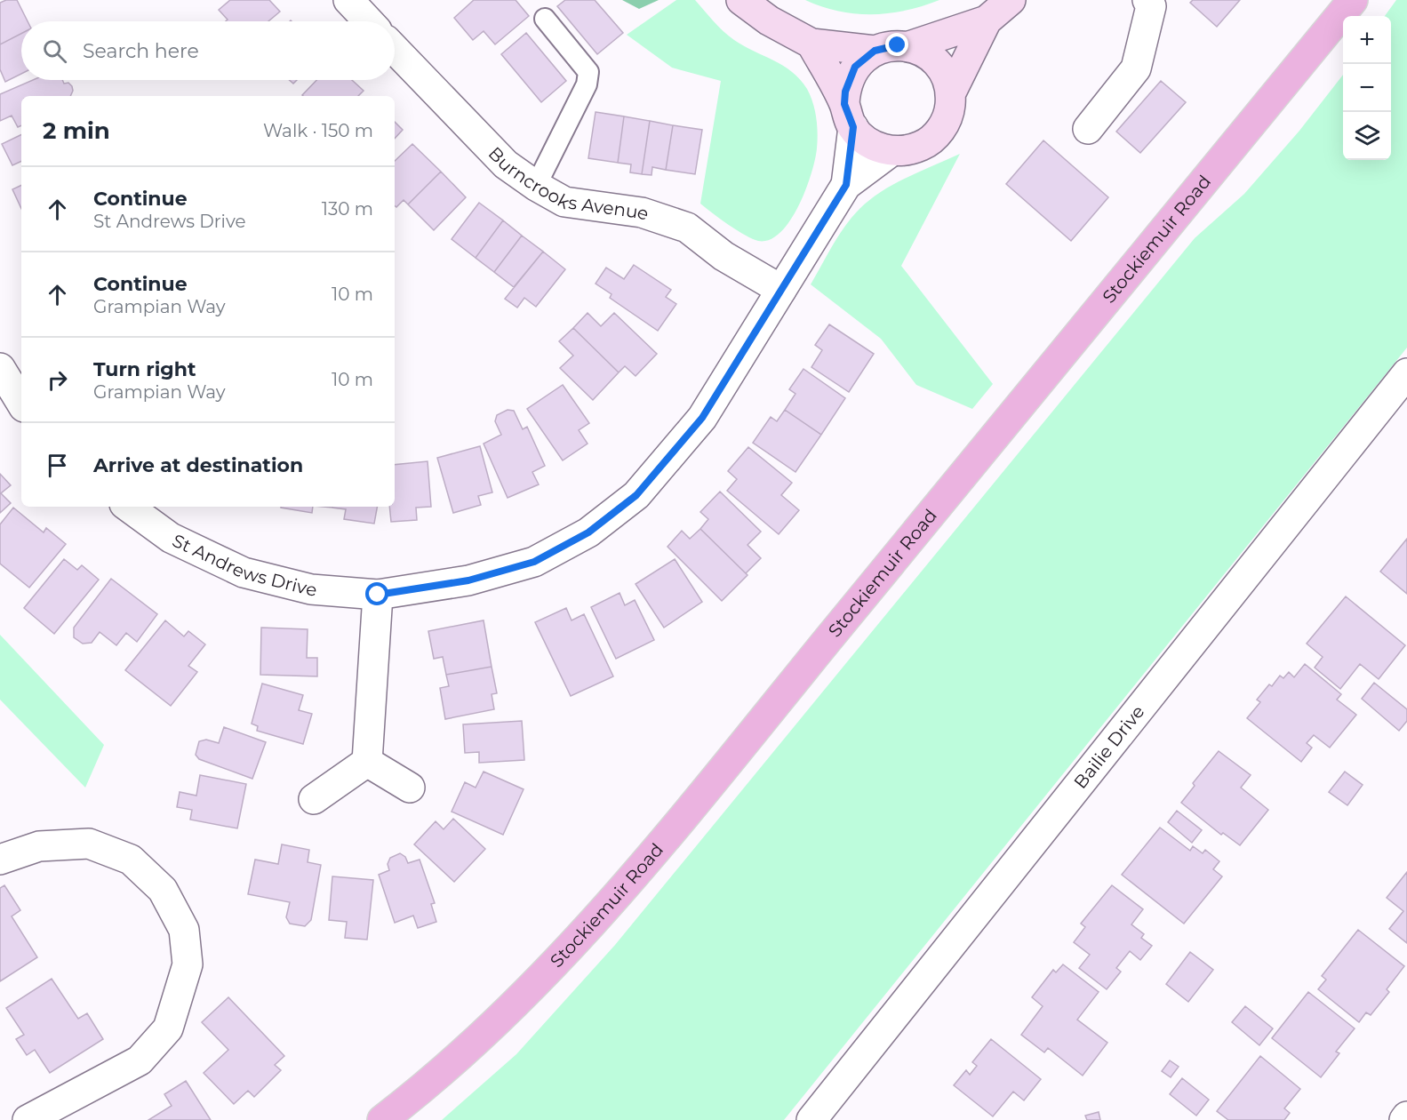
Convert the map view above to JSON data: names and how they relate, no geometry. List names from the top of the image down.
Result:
{
  "streets": {
    "main road": ["Stockiemuir Road"],
    "street": ["Burncrooks Avenue", "St Andrews Drive", "Bailie Drive"]
  },
  "crossings": [
    ["Burncrooks Avenue", "St Andrews Drive"]
  ],
  "page": {
    "map_buttons": ["+", "−"],
    "search": "Search here",
    "heading": ["2 min", "Walk · 150 m"],
    "list": [
      ["Continue", "St Andrews Drive", "130 m"],
      ["Continue", "Grampian Way", "10 m"],
      ["Turn right", "Grampian Way", "10 m"],
      "Arrive at destination"
    ]
  }
}
